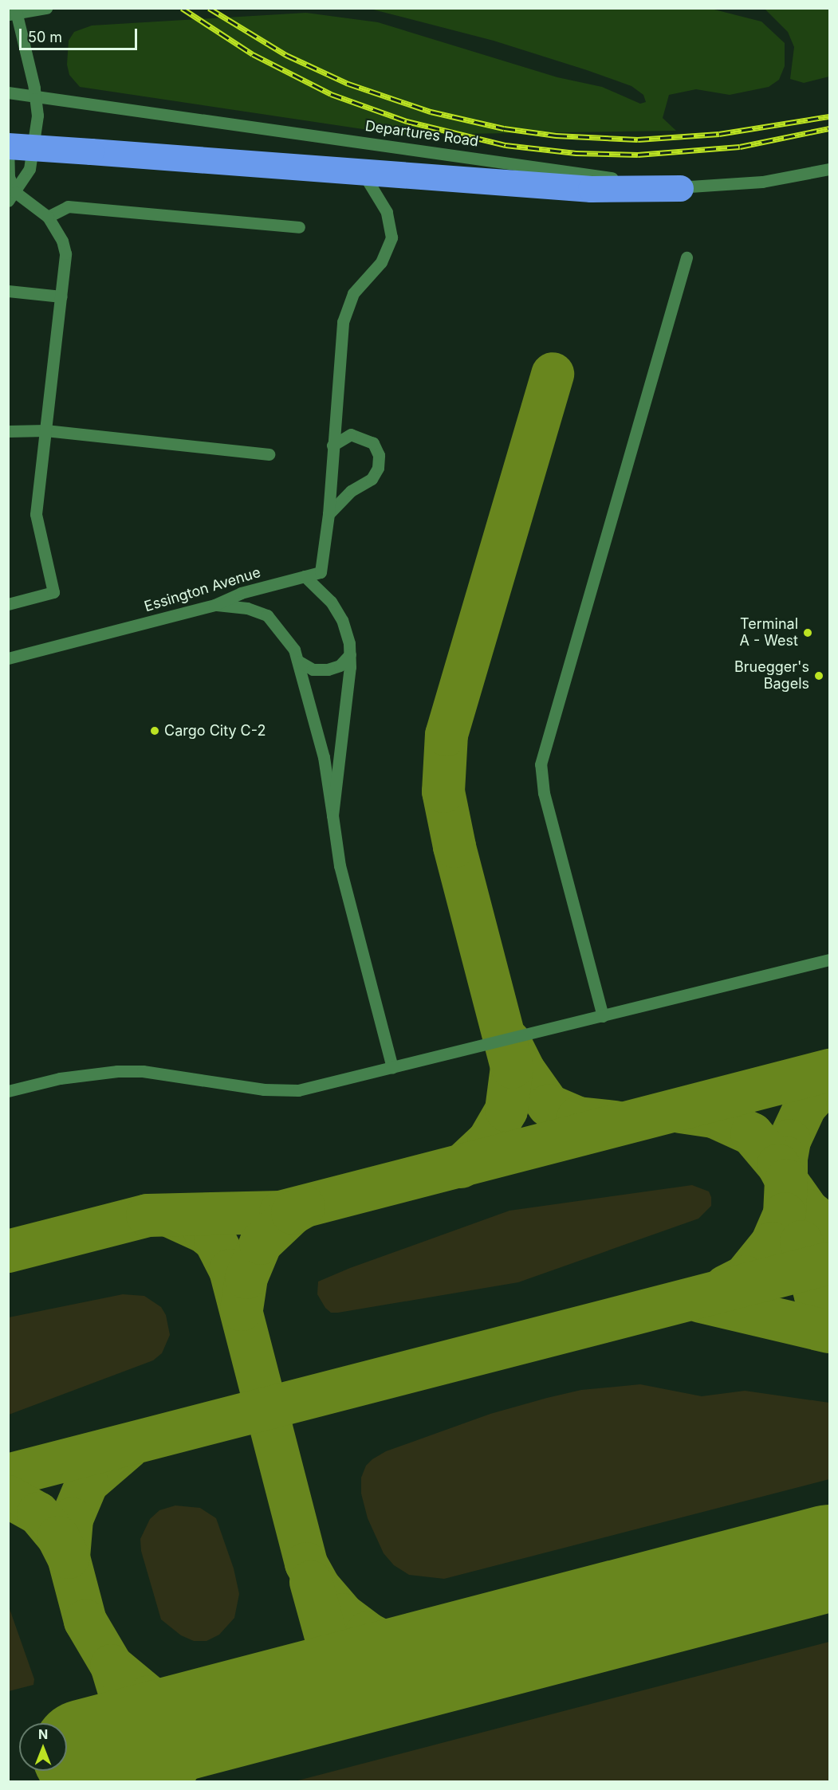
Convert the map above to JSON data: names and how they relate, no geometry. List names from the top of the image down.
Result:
{
  "streets": {
    "street": ["Departures Road", "Essington Avenue"]
  },
  "places": ["Terminal A - West", "Bruegger's Bagels", "Cargo City C-2"],
  "scale_bar": "50 m",
  "north": "top"
}
